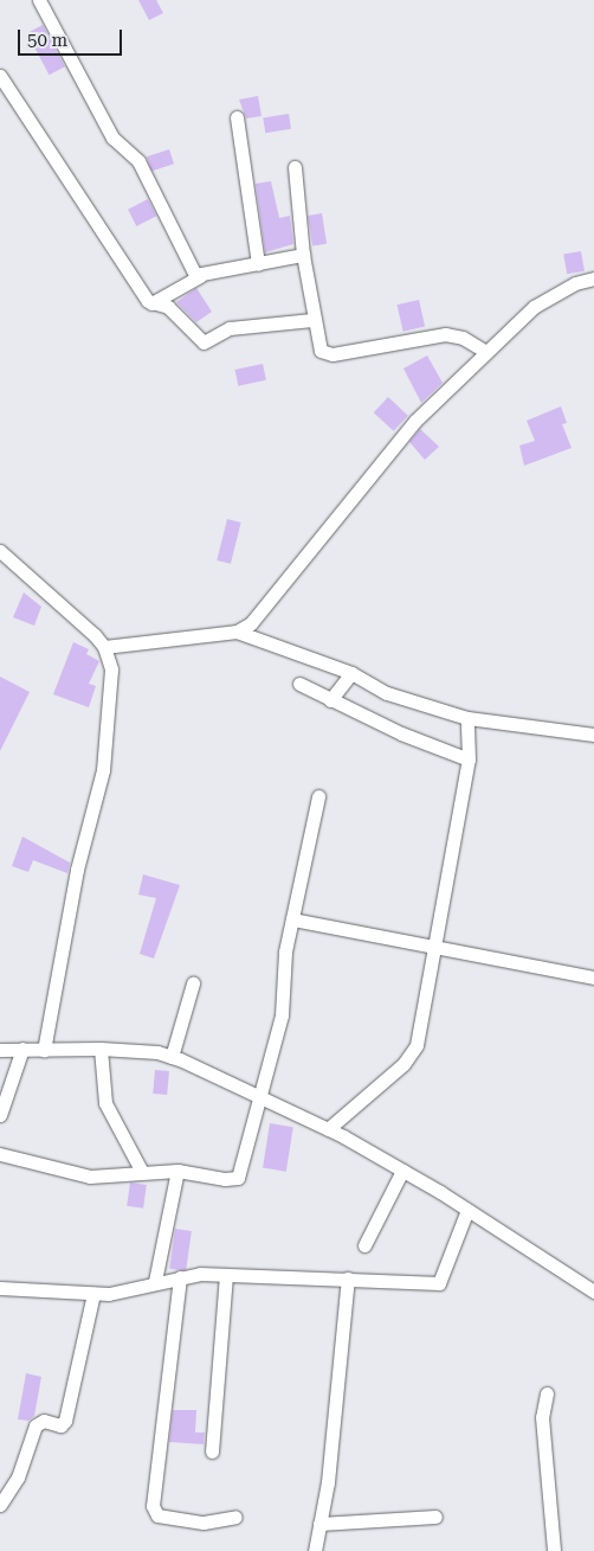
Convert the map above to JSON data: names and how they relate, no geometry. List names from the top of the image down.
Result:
{
  "scale_bar": "50 m"
}
